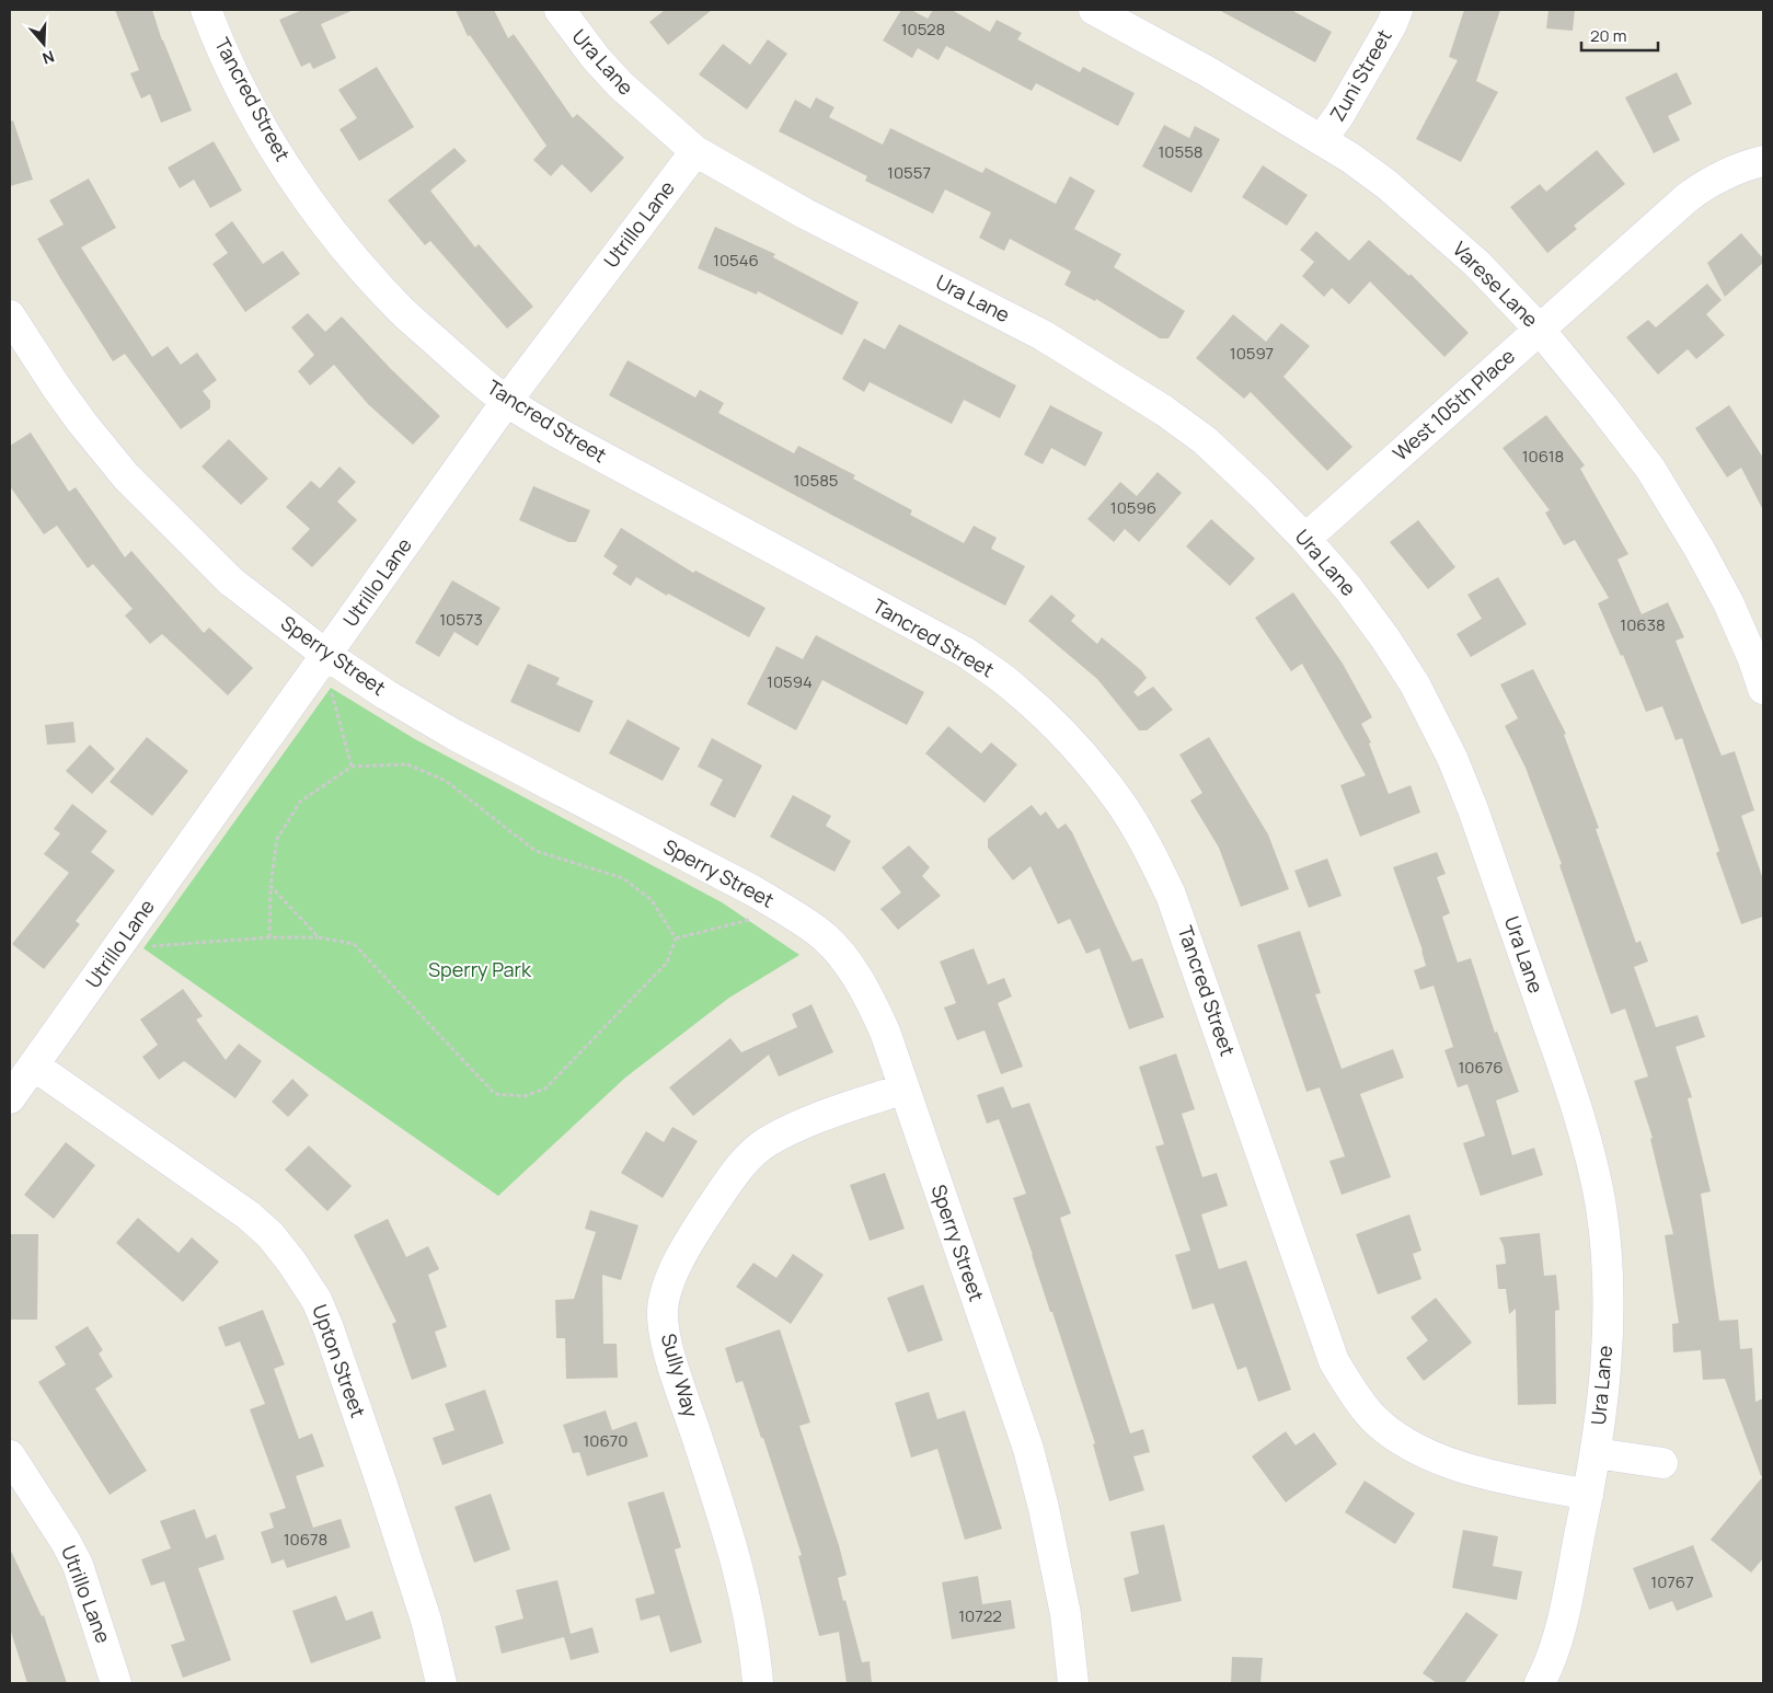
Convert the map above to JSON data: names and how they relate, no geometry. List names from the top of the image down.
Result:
{
  "streets": {
    "street": [
      "Ura Lane",
      "Zuni Street",
      "Tancred Street",
      "Utrillo Lane",
      "Varese Lane",
      "West 105th Place",
      "Sperry Street",
      "Upton Street",
      "Sully Way"
    ]
  },
  "crossings": [
    ["Ura Lane", "Tancred Street"],
    ["Ura Lane", "Utrillo Lane"],
    ["Ura Lane", "West 105th Place"],
    ["Zuni Street", "Varese Lane"],
    ["Tancred Street", "Utrillo Lane"],
    ["Utrillo Lane", "Sperry Street"],
    ["Utrillo Lane", "Upton Street"],
    ["Varese Lane", "West 105th Place"],
    ["Sperry Street", "Sully Way"]
  ],
  "parks": ["Sperry Park"],
  "house_numbers": [
    "10528",
    "10558",
    "10557",
    "10546",
    "10597",
    "10618",
    "10585",
    "10596",
    "10573",
    "10638",
    "10594",
    "10676",
    "10670",
    "10678",
    "10767",
    "10722"
  ],
  "scale_bar": "20 m",
  "north": "bottom"
}
